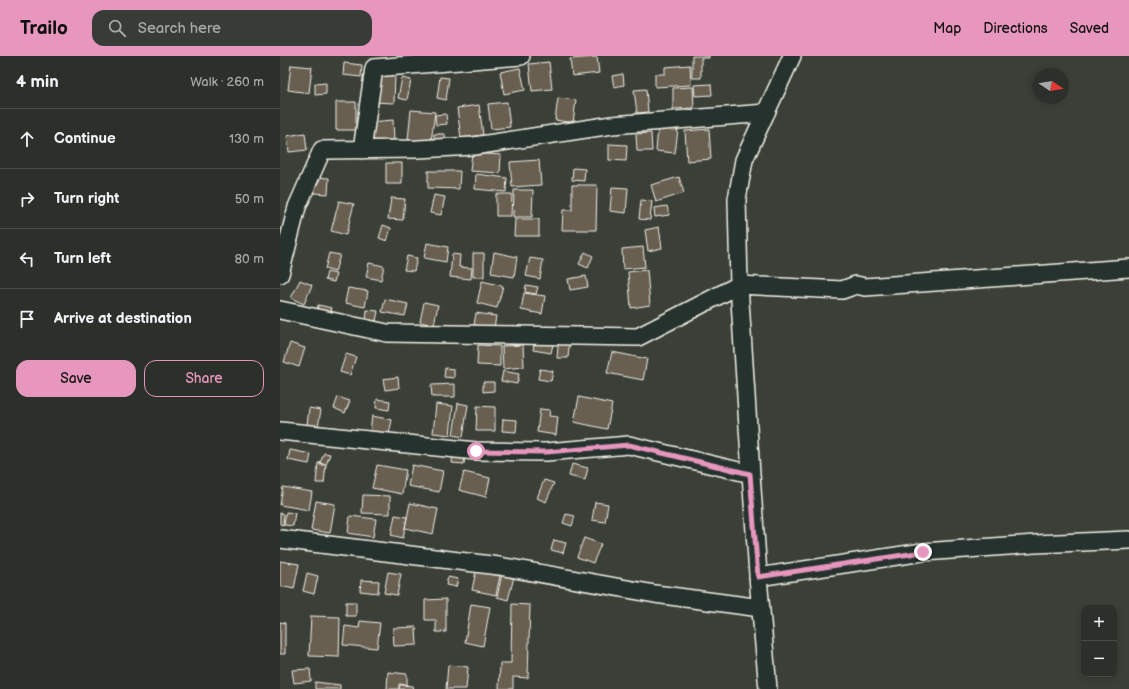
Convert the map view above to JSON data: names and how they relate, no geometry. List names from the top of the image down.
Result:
{
  "north": "right",
  "page": {
    "header": "Trailo",
    "search": "Search here",
    "nav": ["Map", "Directions", "Saved"],
    "heading": ["4 min", "Walk · 260 m"],
    "list": [
      ["Continue", "130 m"],
      ["Turn right", "50 m"],
      ["Turn left", "80 m"],
      "Arrive at destination"
    ],
    "buttons": ["Save", "Share"],
    "map_buttons": ["+", "−"]
  }
}
